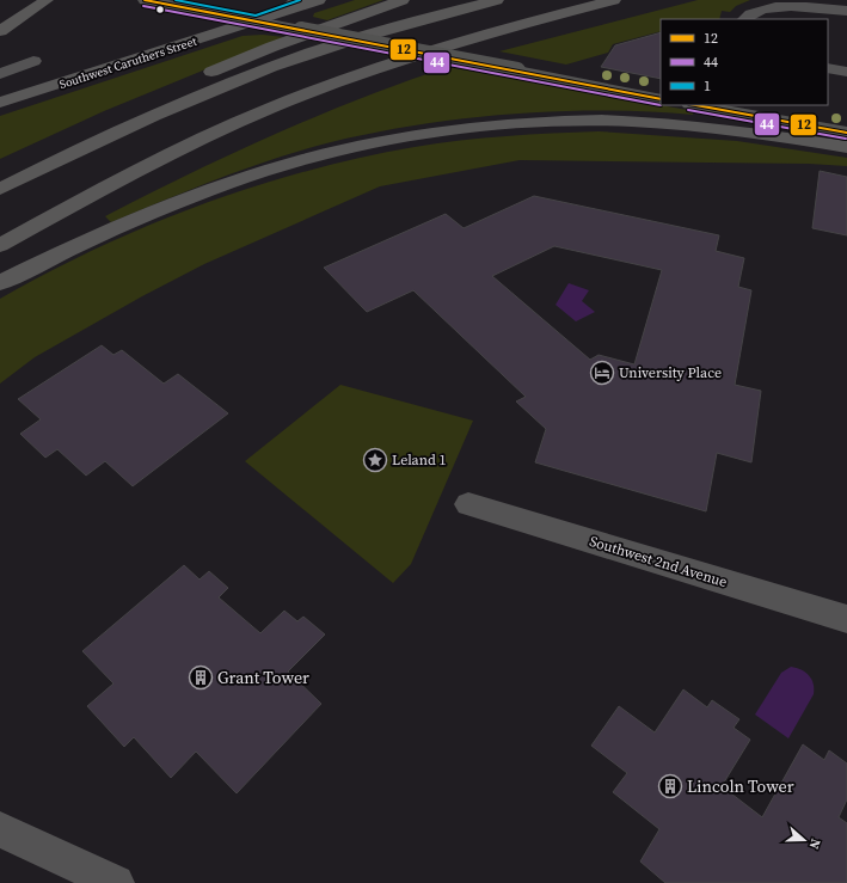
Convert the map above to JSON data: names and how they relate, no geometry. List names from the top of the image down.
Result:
{
  "streets": {
    "highway": ["Southwest Caruthers Street"],
    "street": ["Southwest 2nd Avenue"]
  },
  "places": {
    "hotel": ["University Place"],
    "place": ["Leland 1"],
    "building": ["Grant Tower", "Lincoln Tower"]
  },
  "lines": ["transit line 12", "transit line 1", "transit line 44"],
  "legend": ["12", "44", "1"],
  "north": "right"
}
